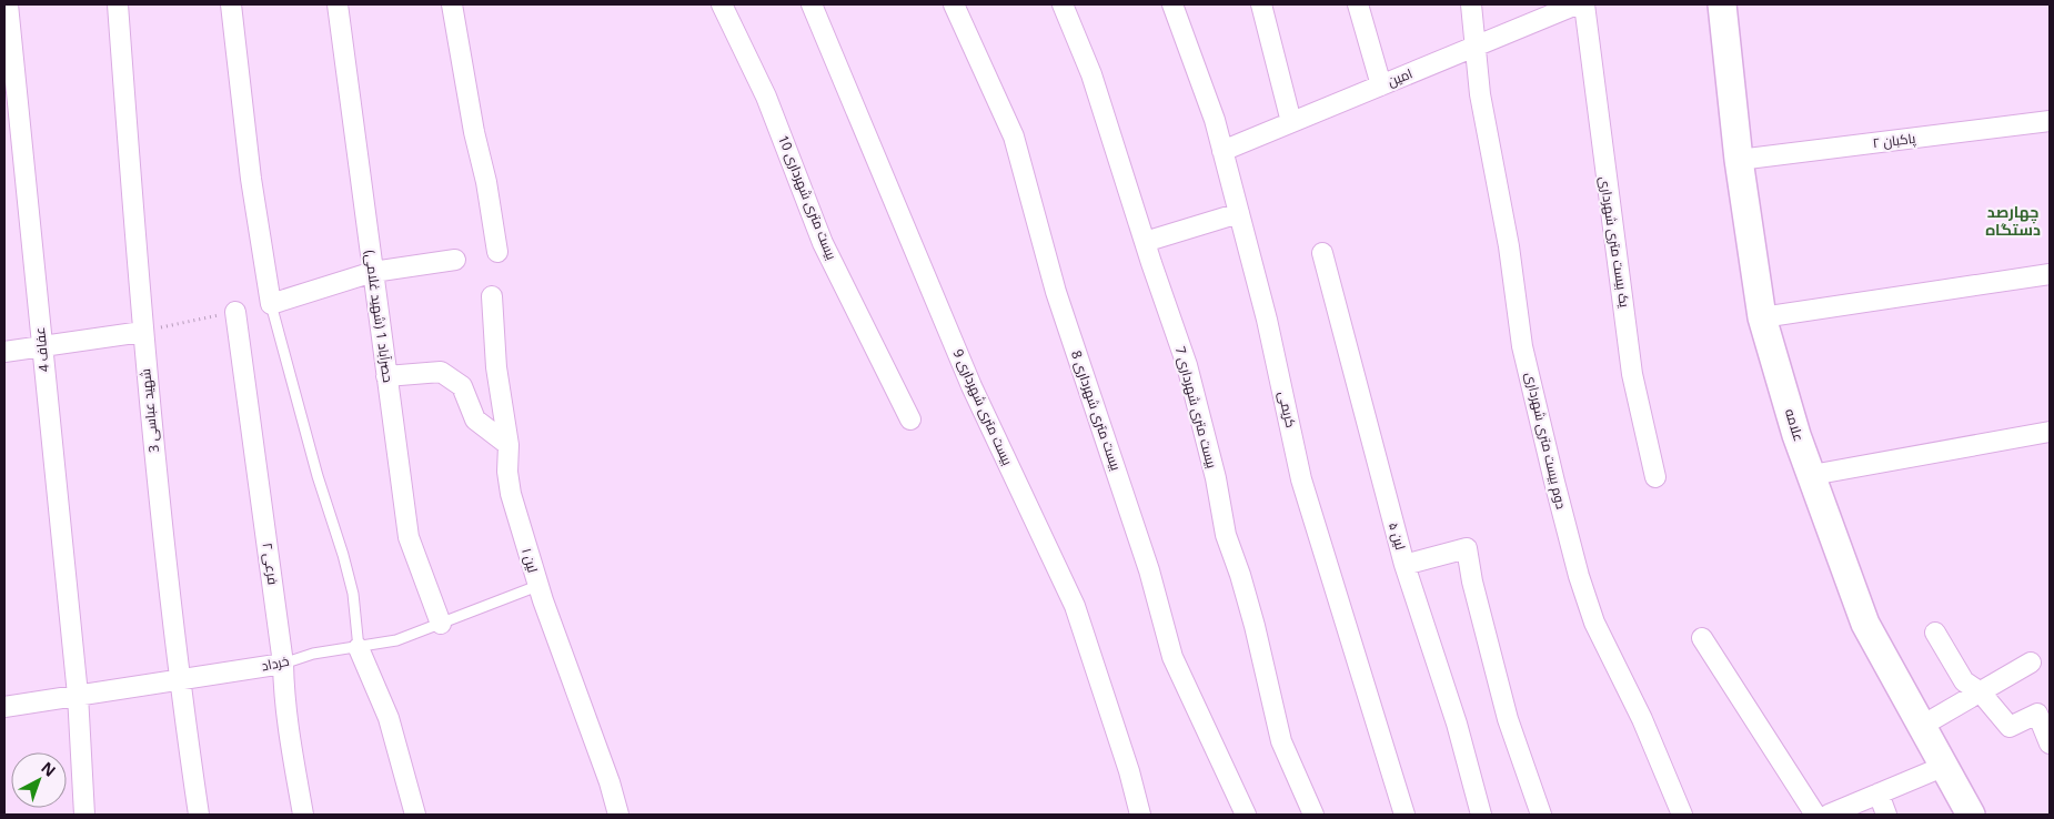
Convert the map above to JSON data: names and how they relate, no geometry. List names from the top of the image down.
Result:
{
  "streets": {
    "street": [
      "امین",
      "پاکبان ۲",
      "بیست متری شهرداری 10",
      "یک بیست متری شهرداری",
      "حصرآباد 1 (شهید غلامی)",
      "عفاف 4",
      "بیست متری شهرداری 9",
      "بیست متری شهرداری 7",
      "کریمی",
      "شهید عباسی 3",
      "بیست متری شهرداری 8",
      "علامه",
      "دوم بیست متری شهرداری",
      "لین ۵",
      "لین ۱",
      "۲ فرعی",
      "خرداد"
    ]
  },
  "crossings": [
    ["امین", "کریمی"],
    ["امین", "دوم بیست متری شهرداری"],
    ["پاکبان ۲", "علامه"],
    ["حصرآباد 1 (شهید غلامی)", "خرداد"],
    ["عفاف 4", "خرداد"],
    ["شهید عباسی 3", "خرداد"],
    ["لین ۱", "خرداد"],
    ["۲ فرعی", "خرداد"]
  ],
  "districts": ["چهارصد دستگاه"],
  "north": "top right"
}
